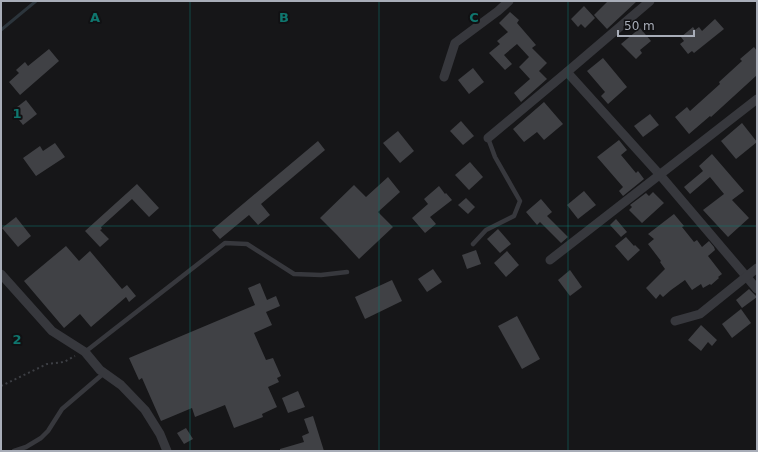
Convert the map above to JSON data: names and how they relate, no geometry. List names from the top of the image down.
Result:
{
  "scale_bar": "50 m",
  "grid": {
    "columns": ["A", "B", "C"],
    "rows": ["1", "2"]
  }
}
